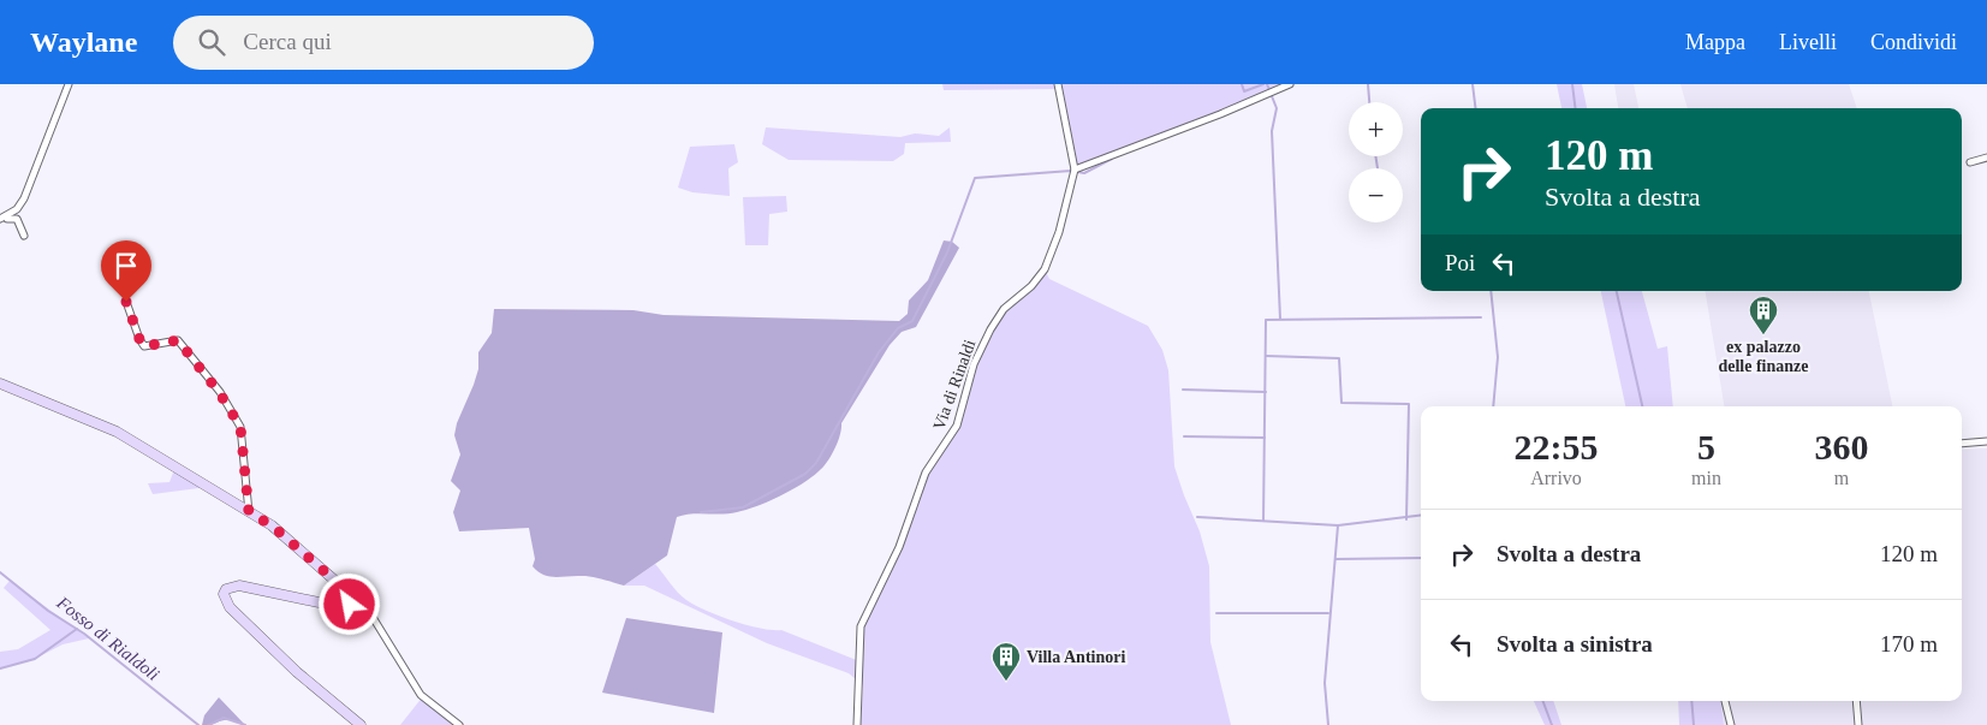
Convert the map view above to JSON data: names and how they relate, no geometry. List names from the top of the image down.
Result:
{
  "streets": {
    "street": ["Via di Rinaldi"]
  },
  "water": ["Fosso di Rialdoli"],
  "places": {
    "building": ["ex palazzo delle finanze", "Villa Antinori"]
  },
  "page": {
    "header": "Waylane",
    "search": "Cerca qui",
    "nav": ["Mappa", "Livelli", "Condividi"],
    "map_buttons": ["+", "−"],
    "turn": ["120 m", "Svolta a destra"],
    "then": "Poi",
    "eta": [
      "22:55",
      "Arrivo",
      "5",
      "min",
      "360",
      "m"
    ],
    "list": [
      {
        "name": "Svolta a destra",
        "value": "120 m"
      },
      {
        "name": "Svolta a sinistra",
        "value": "170 m"
      }
    ]
  }
}
